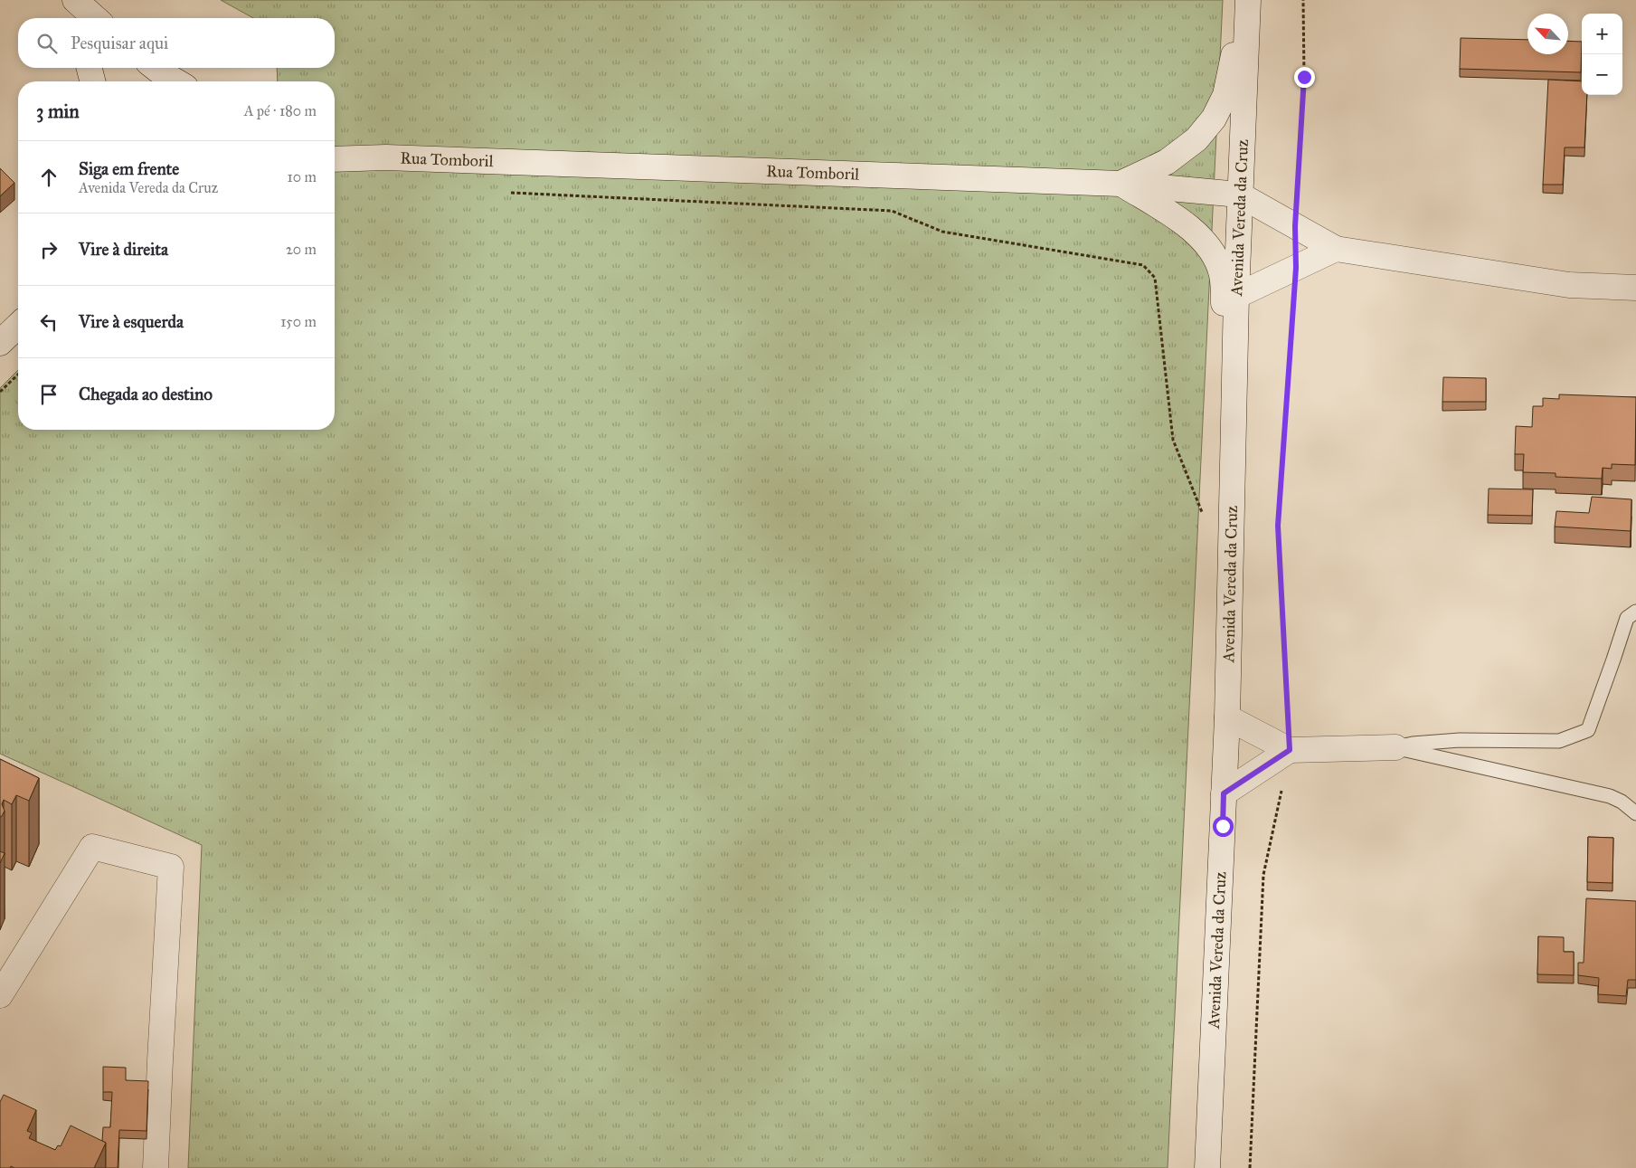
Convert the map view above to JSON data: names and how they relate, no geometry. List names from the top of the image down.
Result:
{
  "streets": {
    "street": ["Rua Tomboril", "Avenida Vereda da Cruz"]
  },
  "crossings": [
    ["Rua Tomboril", "Avenida Vereda da Cruz"]
  ],
  "north": "top left",
  "page": {
    "map_buttons": ["+", "−"],
    "search": "Pesquisar aqui",
    "heading": ["3 min", "A pé · 180 m"],
    "list": [
      ["Siga em frente", "Avenida Vereda da Cruz", "10 m"],
      ["Vire à direita", "20 m"],
      ["Vire à esquerda", "150 m"],
      "Chegada ao destino"
    ]
  }
}
